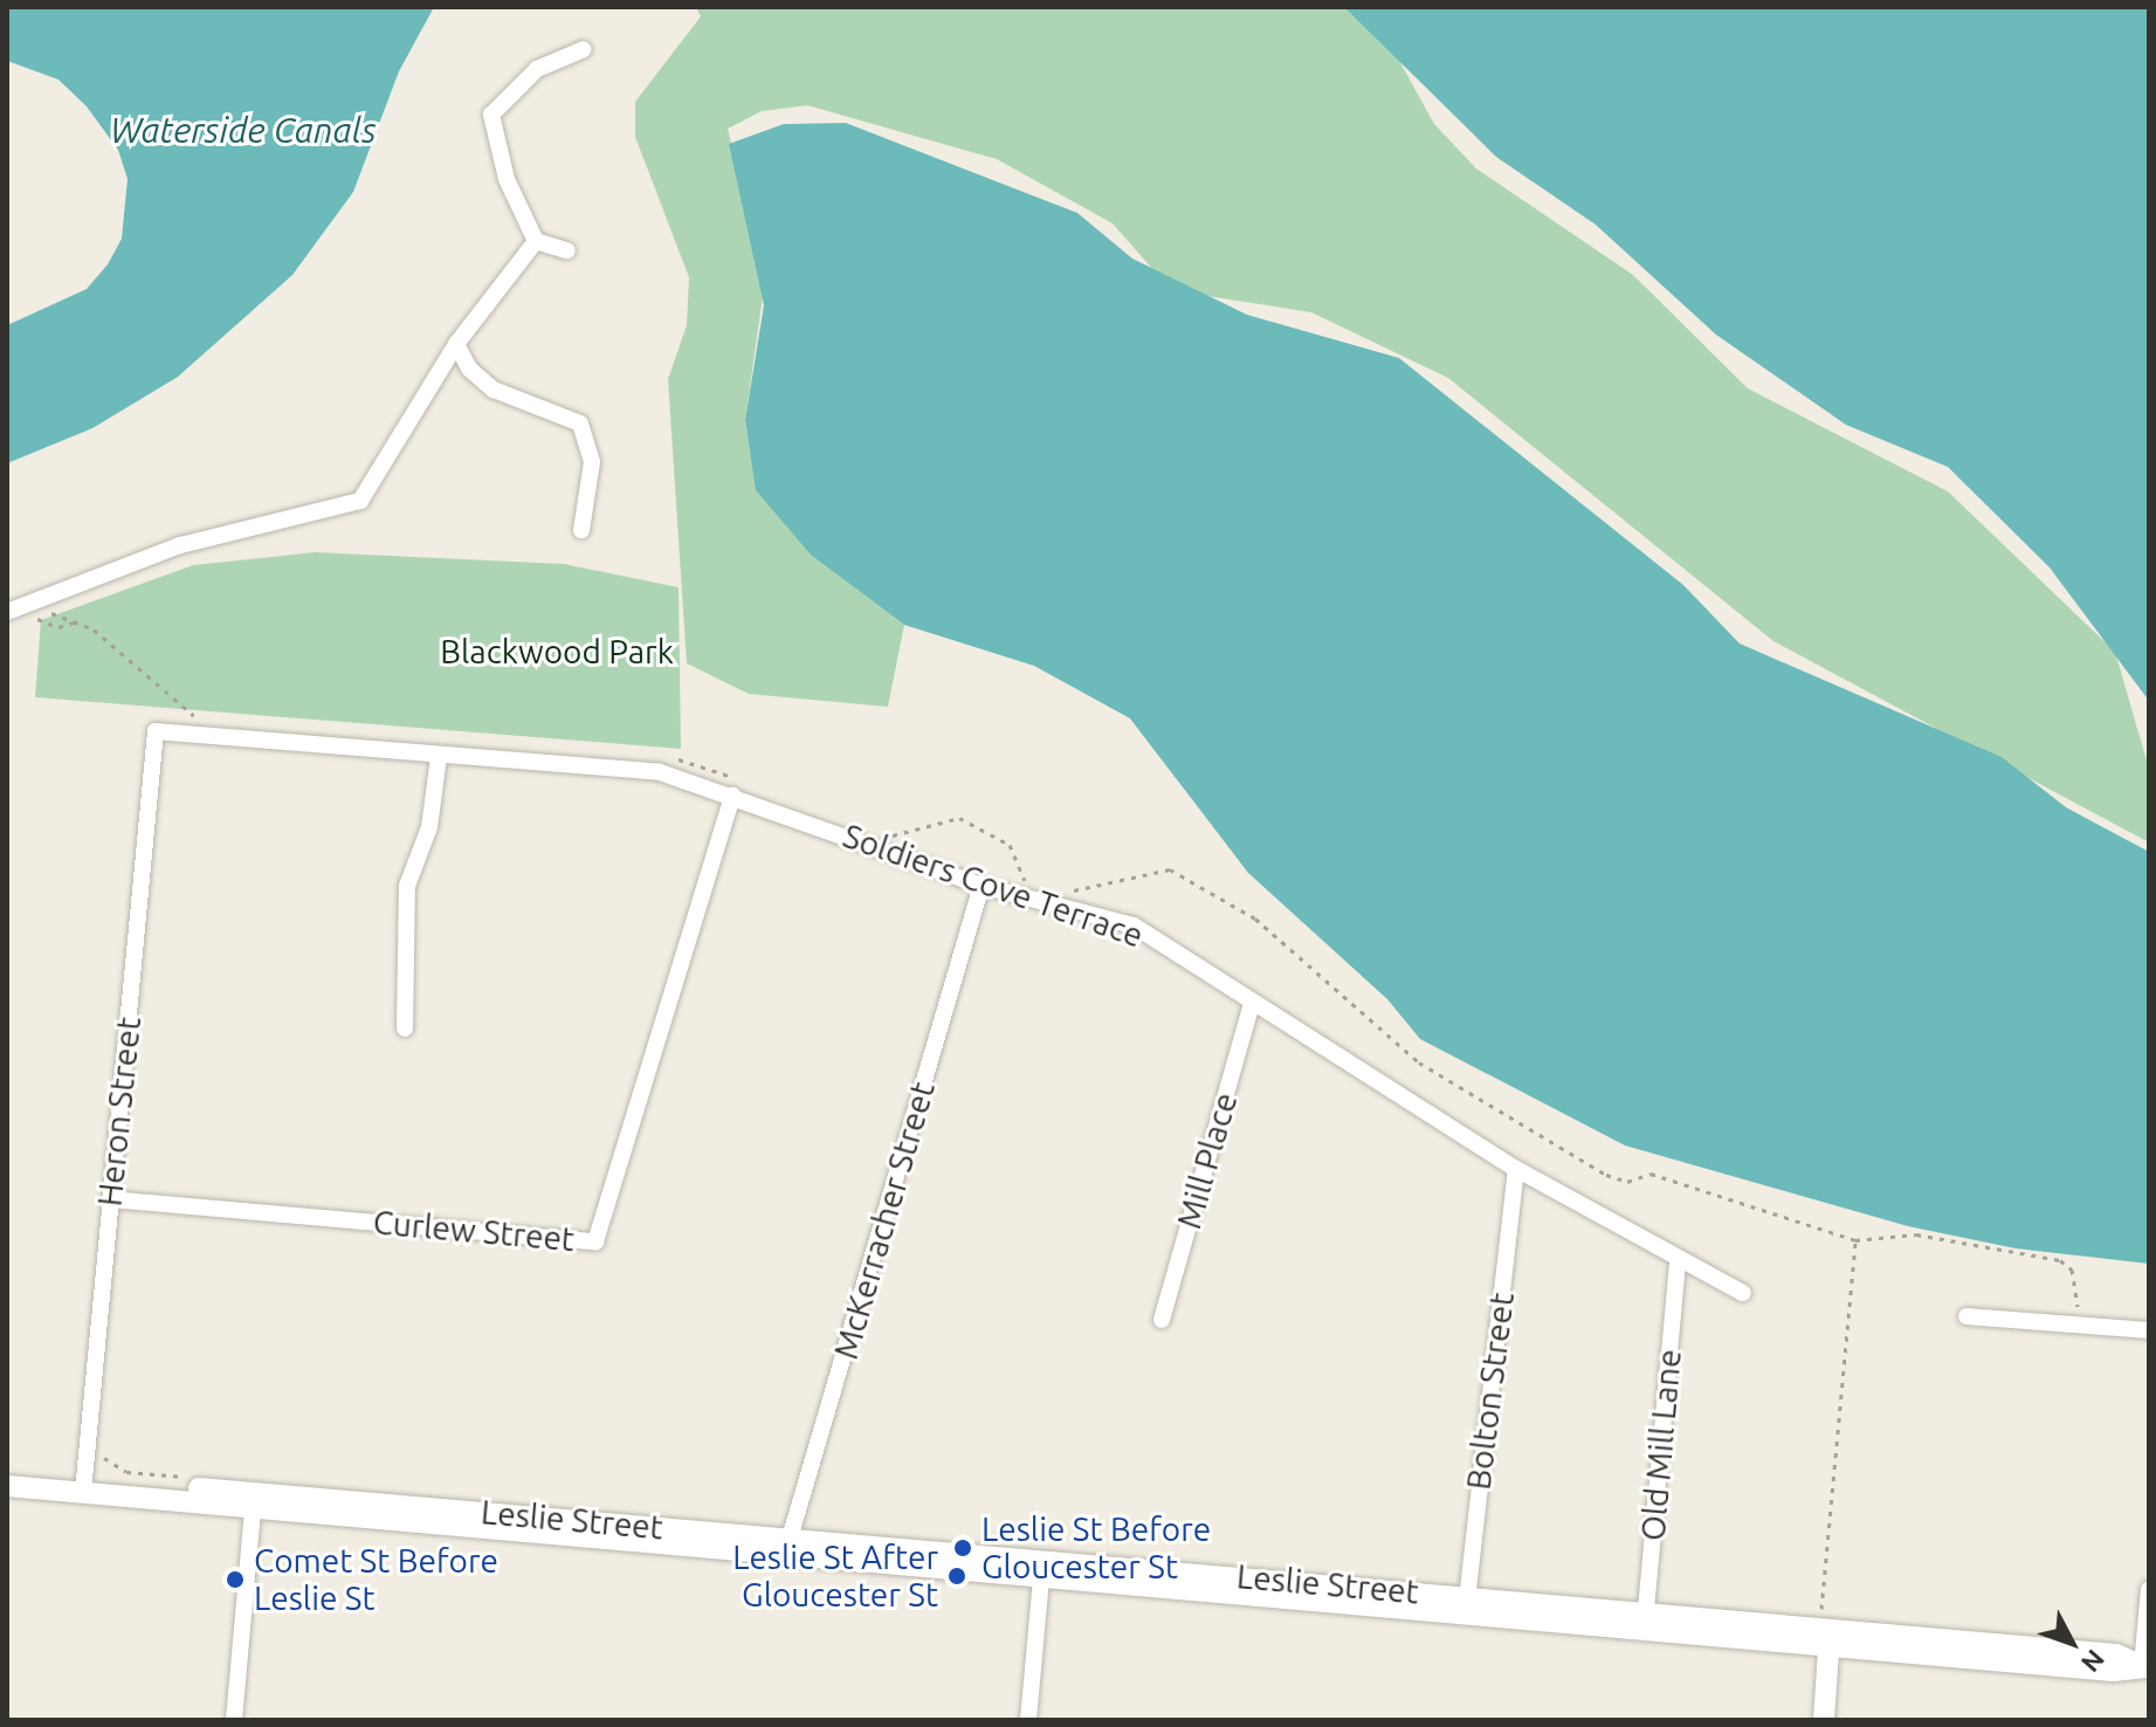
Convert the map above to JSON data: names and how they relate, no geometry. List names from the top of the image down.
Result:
{
  "streets": {
    "street": [
      "Soldiers Cove Terrace",
      "Heron Street",
      "Mill Place",
      "McKerracher Street",
      "Curlew Street",
      "Bolton Street",
      "Old Mill Lane",
      "Leslie Street"
    ]
  },
  "crossings": [
    ["Soldiers Cove Terrace", "Heron Street"],
    ["Soldiers Cove Terrace", "Mill Place"],
    ["Soldiers Cove Terrace", "McKerracher Street"],
    ["Soldiers Cove Terrace", "Curlew Street"],
    ["Soldiers Cove Terrace", "Bolton Street"],
    ["Soldiers Cove Terrace", "Old Mill Lane"],
    ["Heron Street", "Curlew Street"],
    ["Heron Street", "Leslie Street"],
    ["McKerracher Street", "Leslie Street"],
    ["Bolton Street", "Leslie Street"],
    ["Old Mill Lane", "Leslie Street"]
  ],
  "water": ["Waterside Canals"],
  "parks": ["Blackwood Park"],
  "places": ["Leslie St Before Gloucester St", "Leslie St After Gloucester St", "Comet St Before Leslie St"],
  "north": "bottom right"
}
